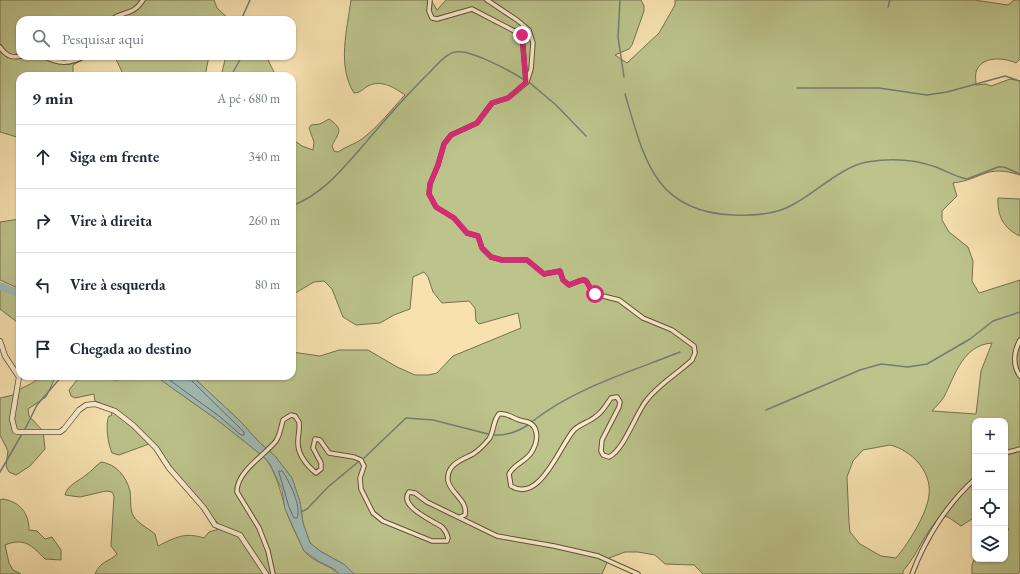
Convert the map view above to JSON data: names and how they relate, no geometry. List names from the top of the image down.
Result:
{
  "page": {
    "search": "Pesquisar aqui",
    "heading": ["9 min", "A pé · 680 m"],
    "list": [
      ["Siga em frente", "340 m"],
      ["Vire à direita", "260 m"],
      ["Vire à esquerda", "80 m"],
      "Chegada ao destino"
    ],
    "map_buttons": ["+", "−"]
  }
}
